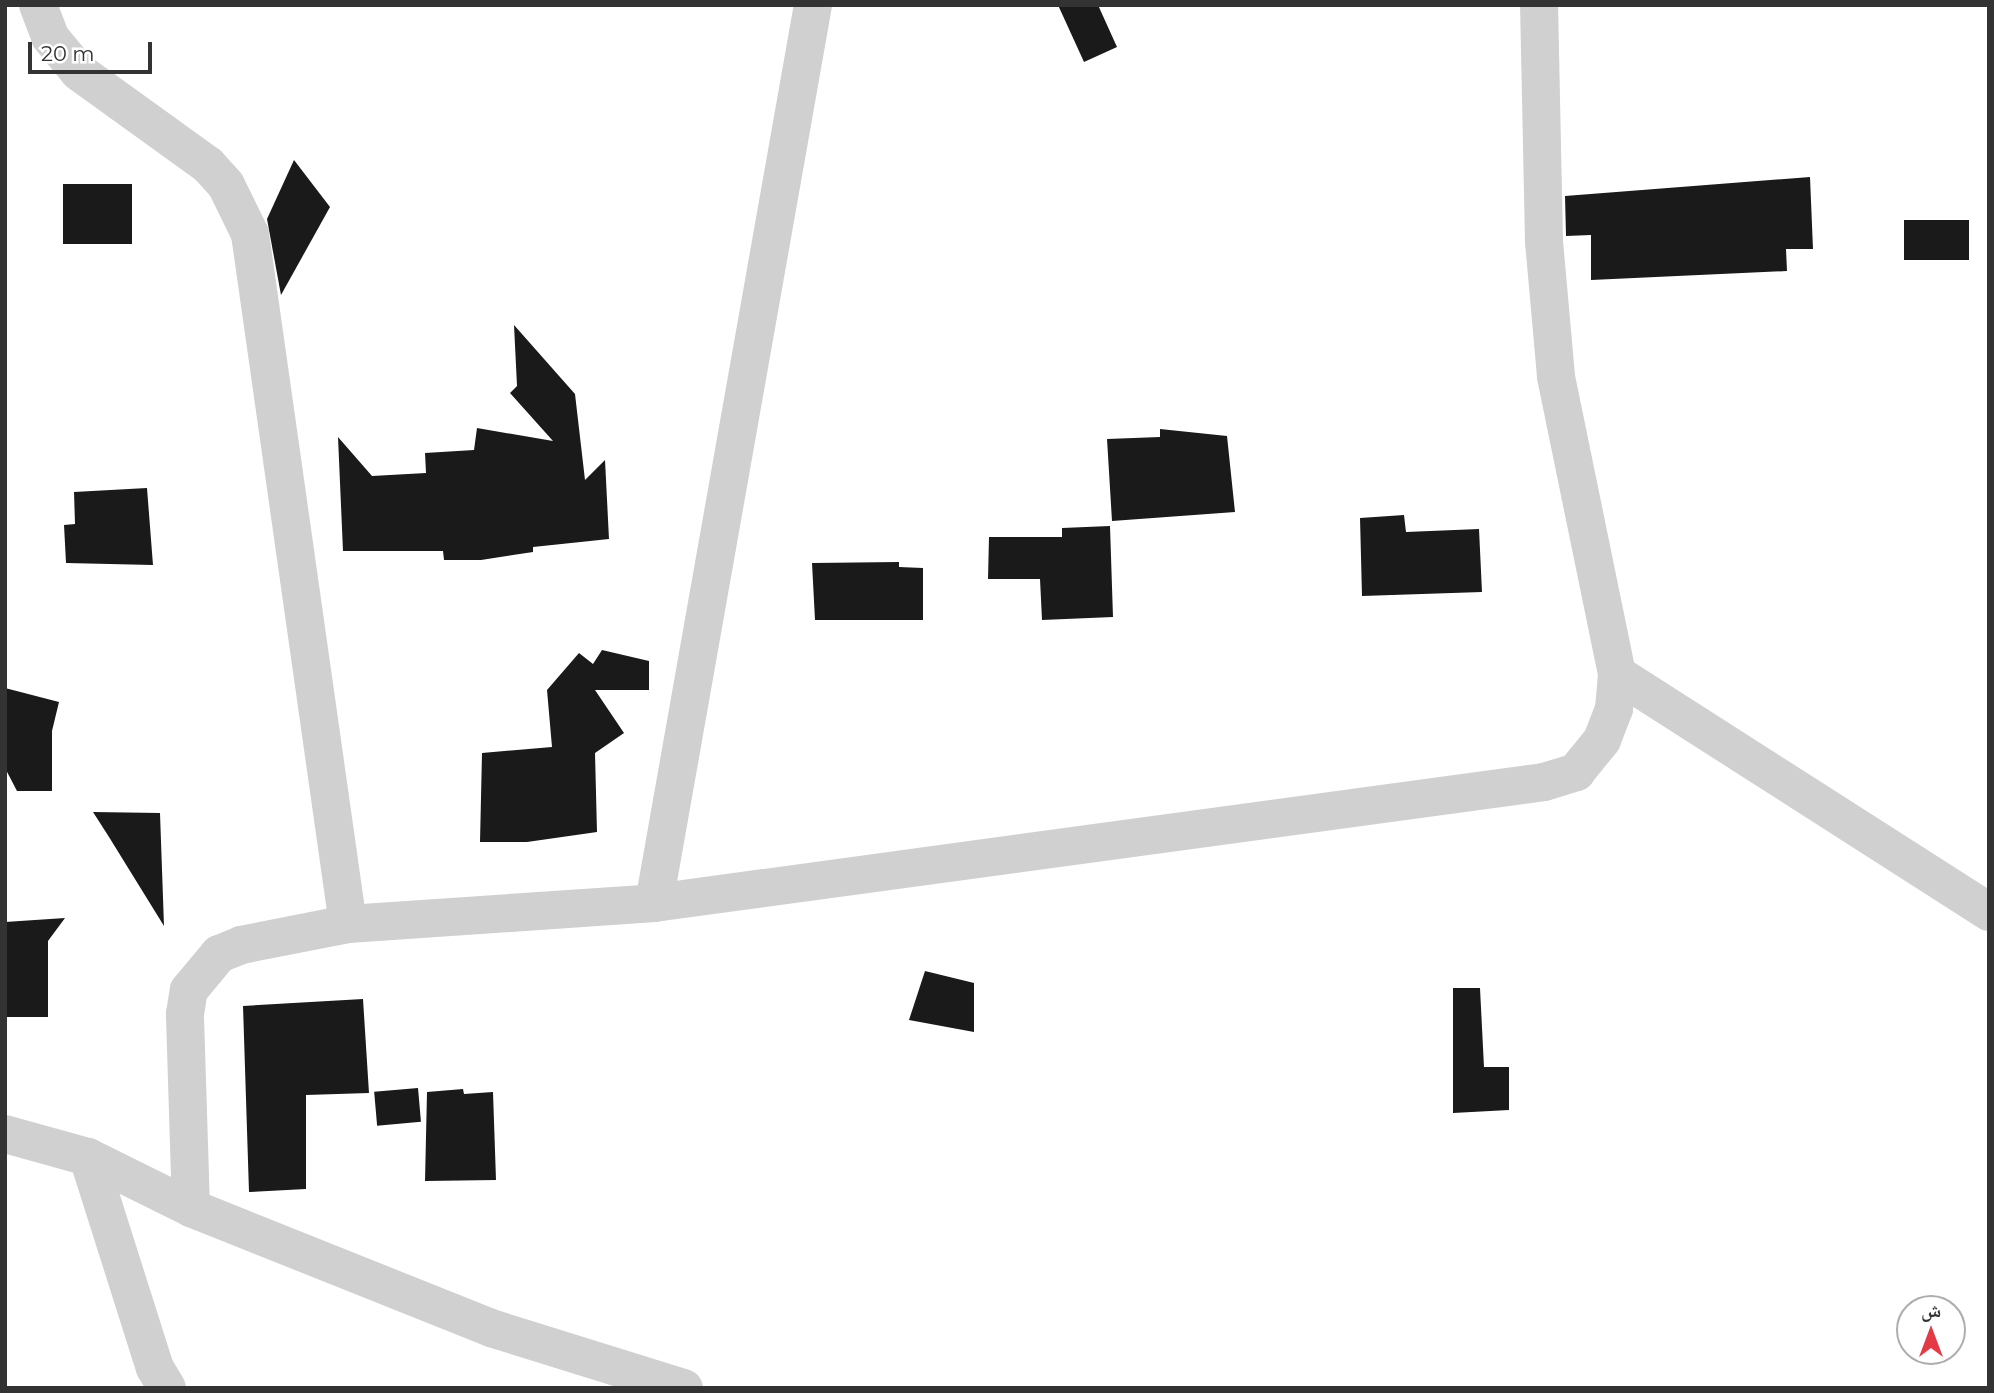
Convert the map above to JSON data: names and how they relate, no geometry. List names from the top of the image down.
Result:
{
  "scale_bar": "20 m",
  "north": "top"
}
